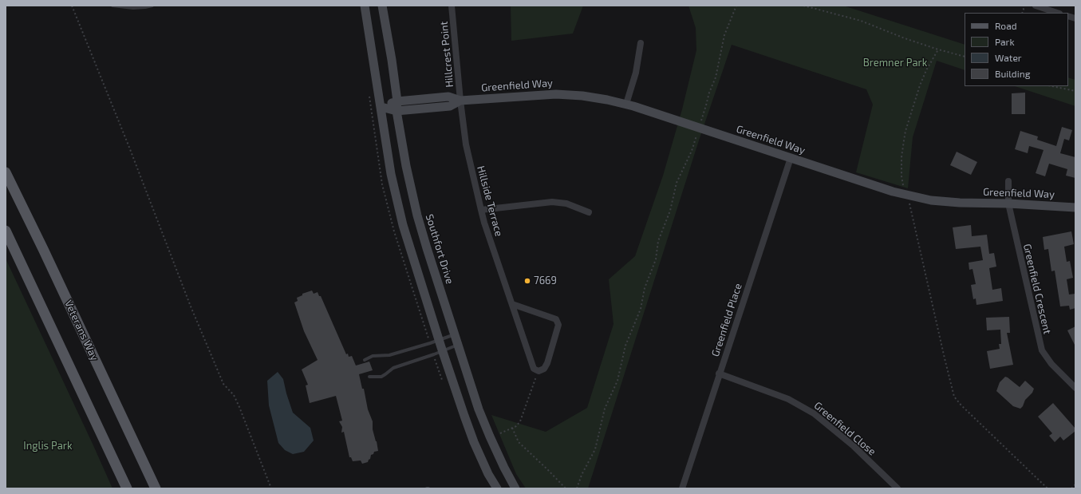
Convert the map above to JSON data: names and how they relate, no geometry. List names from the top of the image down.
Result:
{
  "streets": {
    "main road": ["Greenfield Way", "Southfort Drive", "Veterans Way"],
    "street": [
      "Hillcrest Point",
      "Hillside Terrace",
      "Greenfield Crescent",
      "Greenfield Place",
      "Greenfield Close"
    ]
  },
  "crossings": [
    ["Hillcrest Point", "Greenfield Way"],
    ["Hillcrest Point", "Hillside Terrace"],
    ["Greenfield Way", "Hillside Terrace"],
    ["Greenfield Way", "Southfort Drive"],
    ["Greenfield Way", "Greenfield Crescent"],
    ["Greenfield Way", "Greenfield Place"],
    ["Greenfield Place", "Greenfield Close"]
  ],
  "parks": ["Bremner Park", "Inglis Park"],
  "places": ["7669"],
  "legend": [
    "Road",
    "Park",
    "Water",
    "Building"
  ]
}
